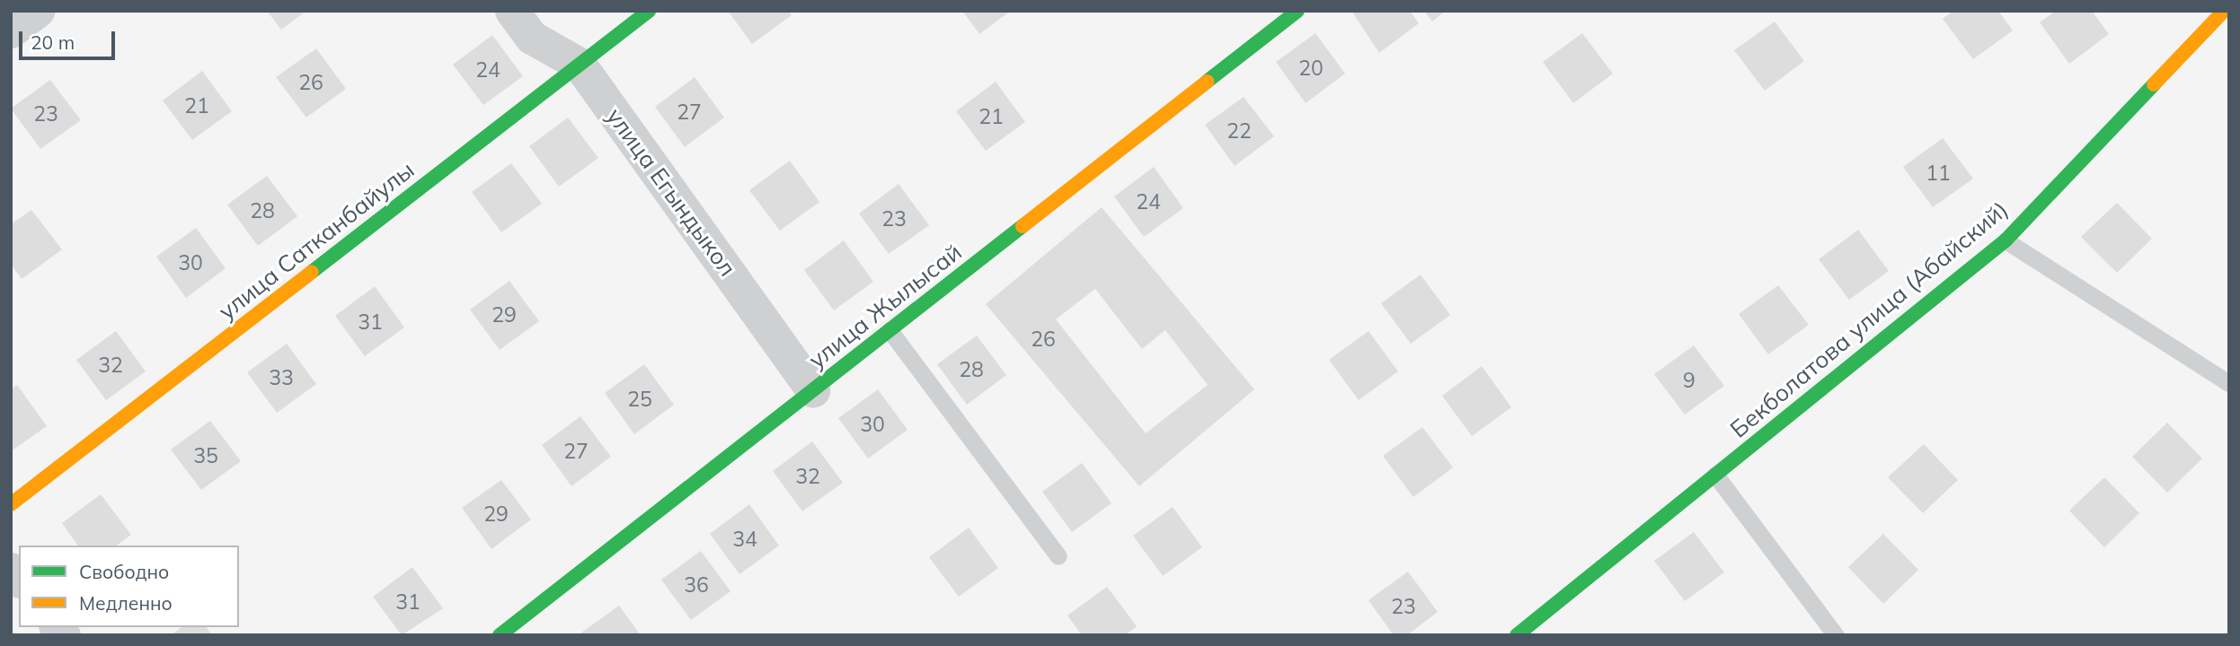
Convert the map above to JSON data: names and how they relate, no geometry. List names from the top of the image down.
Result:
{
  "streets": {
    "street": [
      "улица Егындыкол",
      "улица Сатканбайулы",
      "улица Жылысай",
      "Бекболатова улица (Абайский)"
    ]
  },
  "crossings": [
    ["улица Егындыкол", "улица Сатканбайулы"],
    ["улица Егындыкол", "улица Жылысай"]
  ],
  "house_numbers": [
    "20",
    "24",
    "26",
    "21",
    "27",
    "23",
    "21",
    "22",
    "11",
    "24",
    "28",
    "23",
    "30",
    "29",
    "31",
    "26",
    "32",
    "28",
    "33",
    "9",
    "25",
    "30",
    "27",
    "35",
    "32",
    "29",
    "34",
    "36",
    "31",
    "23"
  ],
  "legend": ["Свободно", "Медленно"],
  "scale_bar": "20 m"
}
